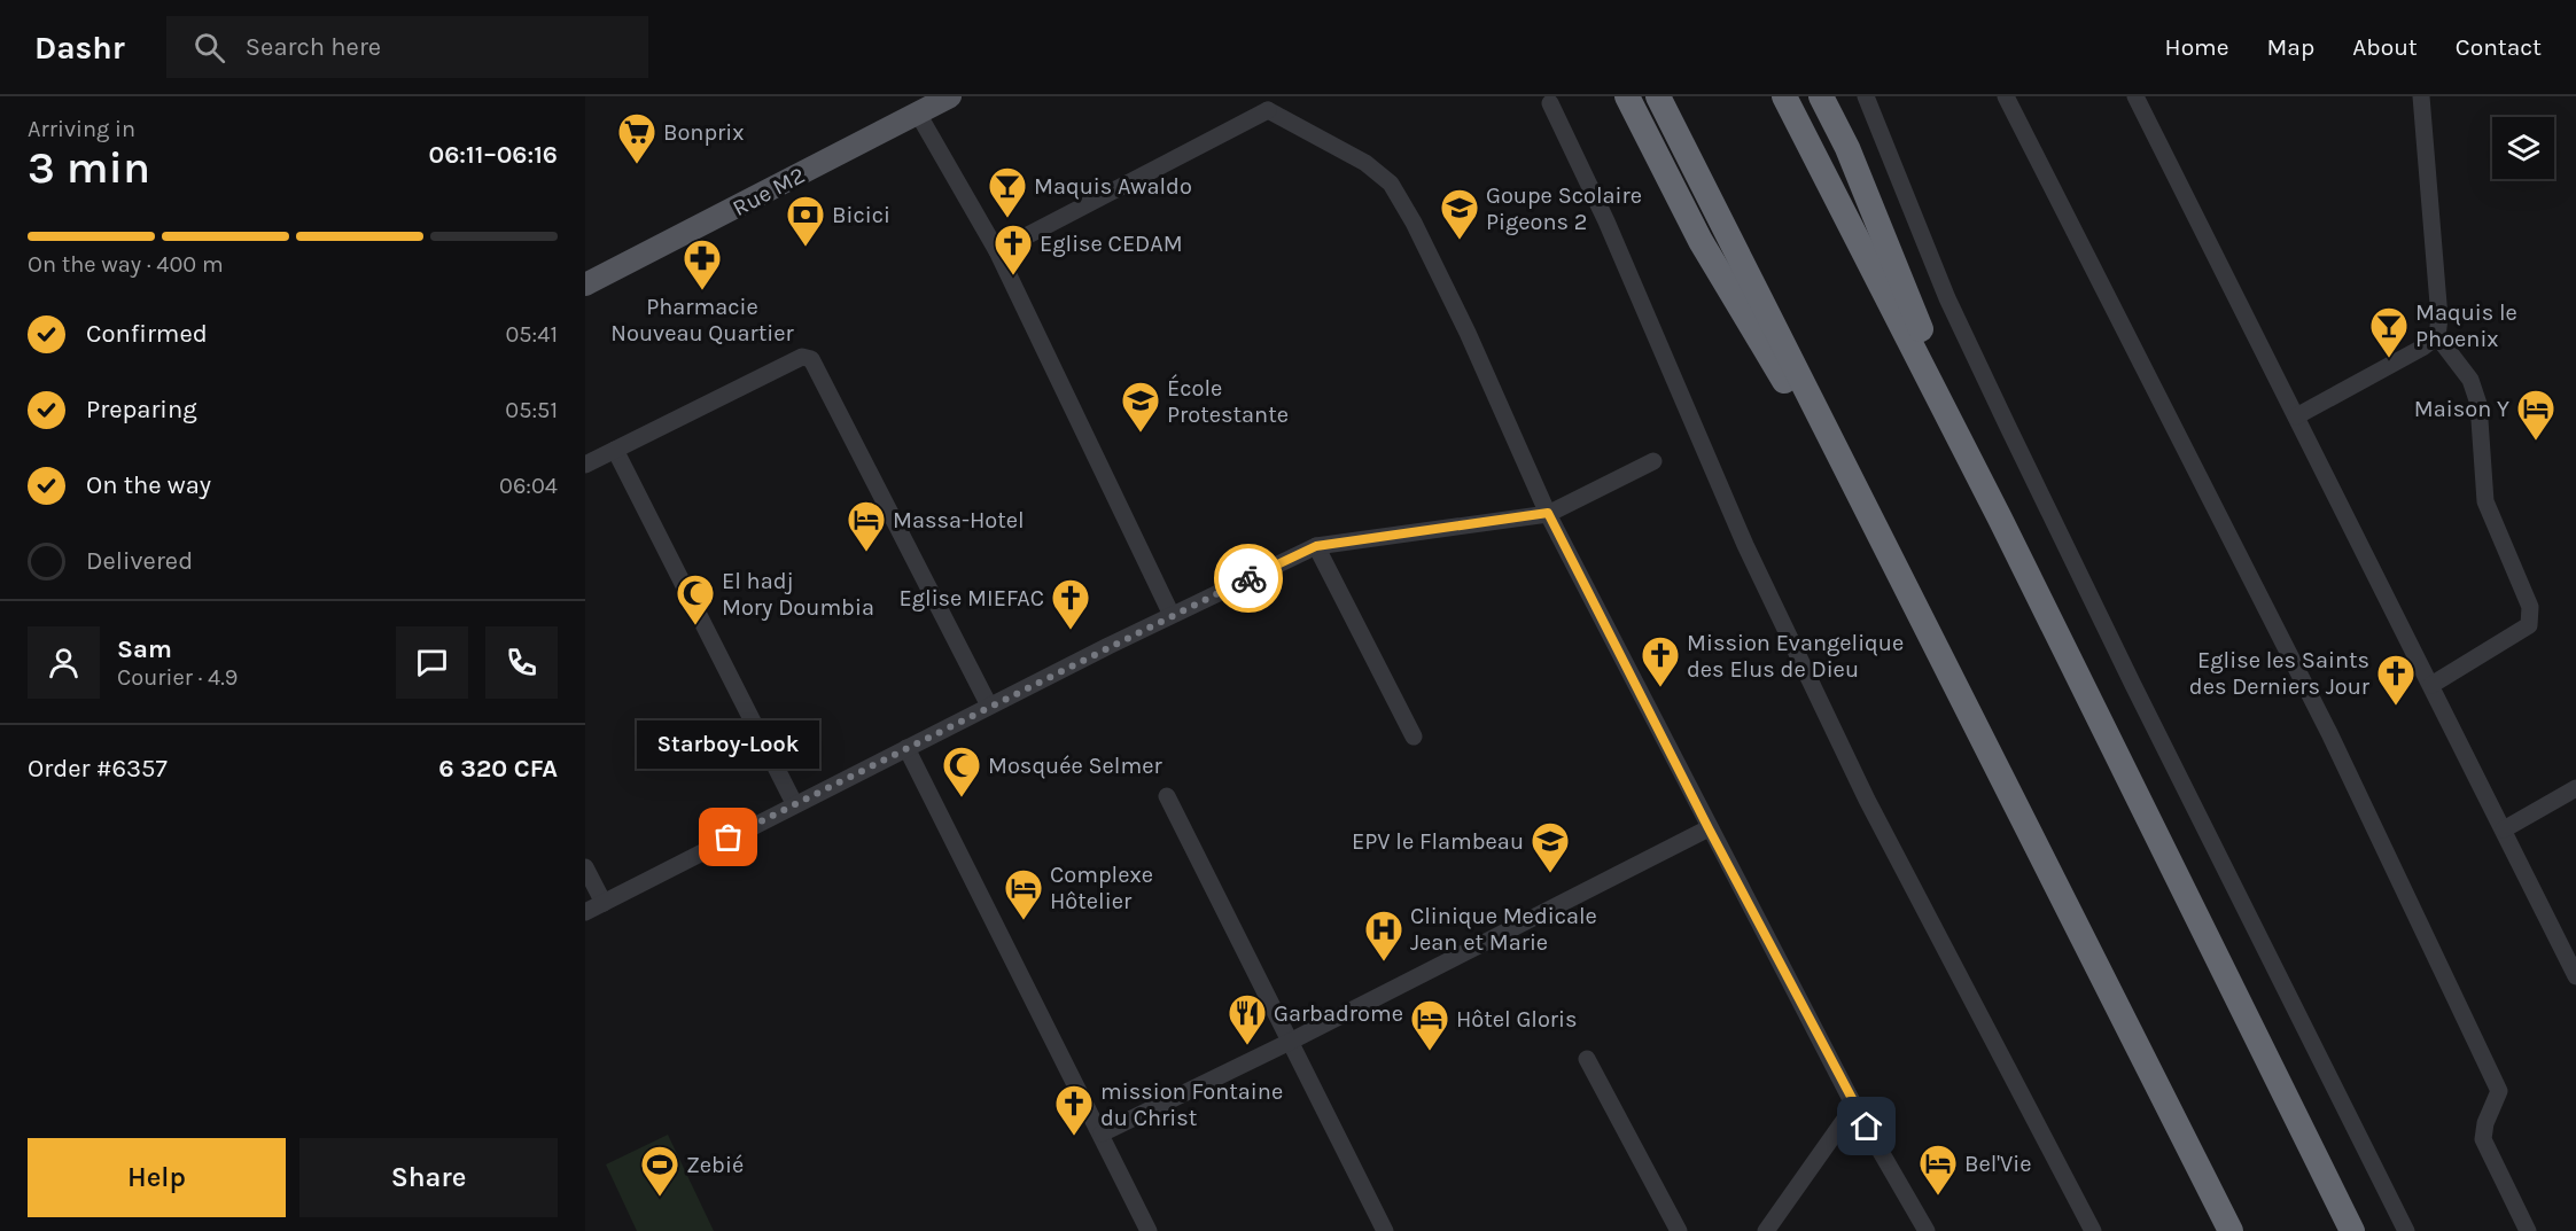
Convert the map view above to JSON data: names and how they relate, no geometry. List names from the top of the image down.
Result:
{
  "streets": {
    "main road": ["Rue M2"]
  },
  "places": {
    "supermarket": ["Bonprix"],
    "bar": ["Maquis Awaldo", "Maquis le Phoenix"],
    "school or university": ["Goupe Scolaire Pigeons 2", "École Protestante", "EPV le Flambeau"],
    "bank": ["Bicici"],
    "church": [
      "Eglise CEDAM",
      "Eglise MIEFAC",
      "Mission Evangelique des Elus de Dieu",
      "Eglise les Saints des Derniers Jour",
      "mission Fontaine du Christ"
    ],
    "pharmacy": ["Pharmacie Nouveau Quartier"],
    "hotel": [
      "Maison Y",
      "Massa-Hotel",
      "Complexe Hôtelier",
      "Hôtel Gloris",
      "Bel'Vie"
    ],
    "mosque": ["El hadj Mory Doumbia", "Mosquée Selmer"],
    "other": ["Starboy-Look"],
    "hospital": ["Clinique Medicale Jean et Marie"],
    "restaurant": ["Garbadrome"],
    "sports": ["Zebié"]
  },
  "page": {
    "header": "Dashr",
    "search": "Search here",
    "nav": [
      "Home",
      "Map",
      "About",
      "Contact"
    ],
    "heading": ["3 min", "Arriving in", "06:11–06:16"],
    "panel": [
      "Sam",
      "Courier · 4.9",
      "Order #6357",
      "6 320 CFA"
    ],
    "bar": "On the way · 400 m",
    "list": [
      ["Confirmed", "05:41"],
      ["Preparing", "05:51"],
      ["On the way", "06:04"],
      "Delivered"
    ],
    "bubble": "Starboy-Look",
    "buttons": ["Help", "Share"]
  }
}
